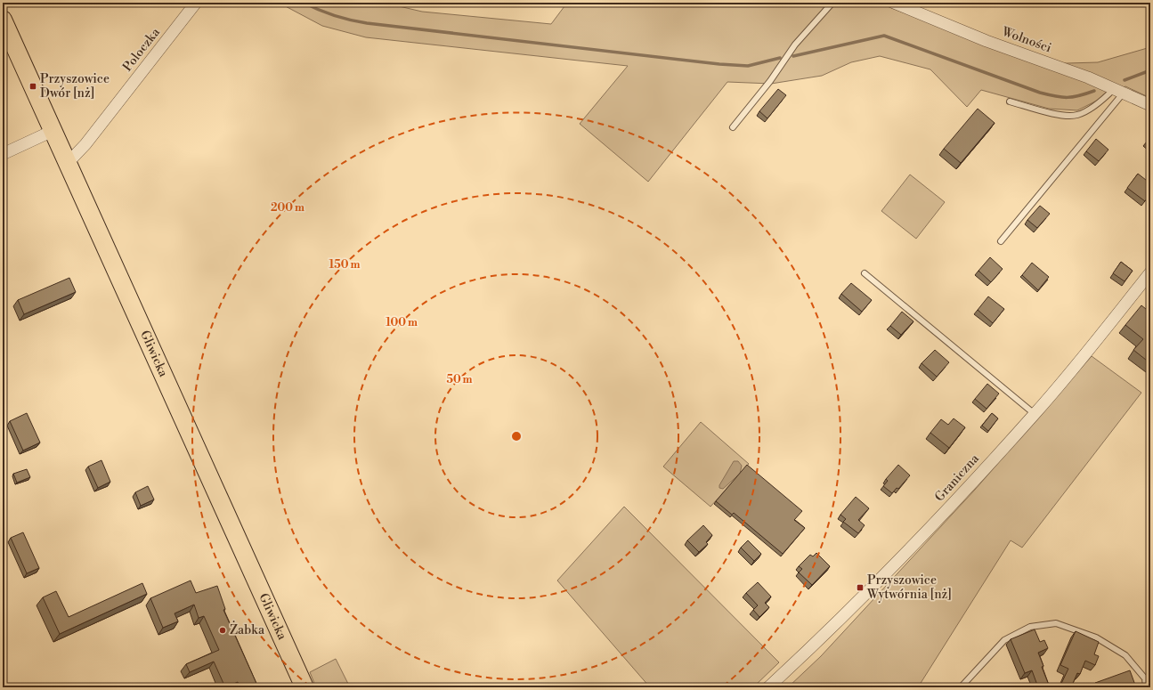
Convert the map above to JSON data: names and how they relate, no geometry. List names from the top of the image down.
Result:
{
  "streets": {
    "main road": ["Gliwicka"],
    "street": ["Wolności", "Poloczka", "Graniczna"]
  },
  "crossings": [
    ["Poloczka", "Gliwicka"]
  ],
  "places": {
    "transit": ["Przyszowice Dwór [nż]", "Przyszowice Wytwórnia [nż]"],
    "other": ["Żabka"]
  },
  "rings": [
    "200 m",
    "150 m",
    "100 m",
    "50 m"
  ]
}
